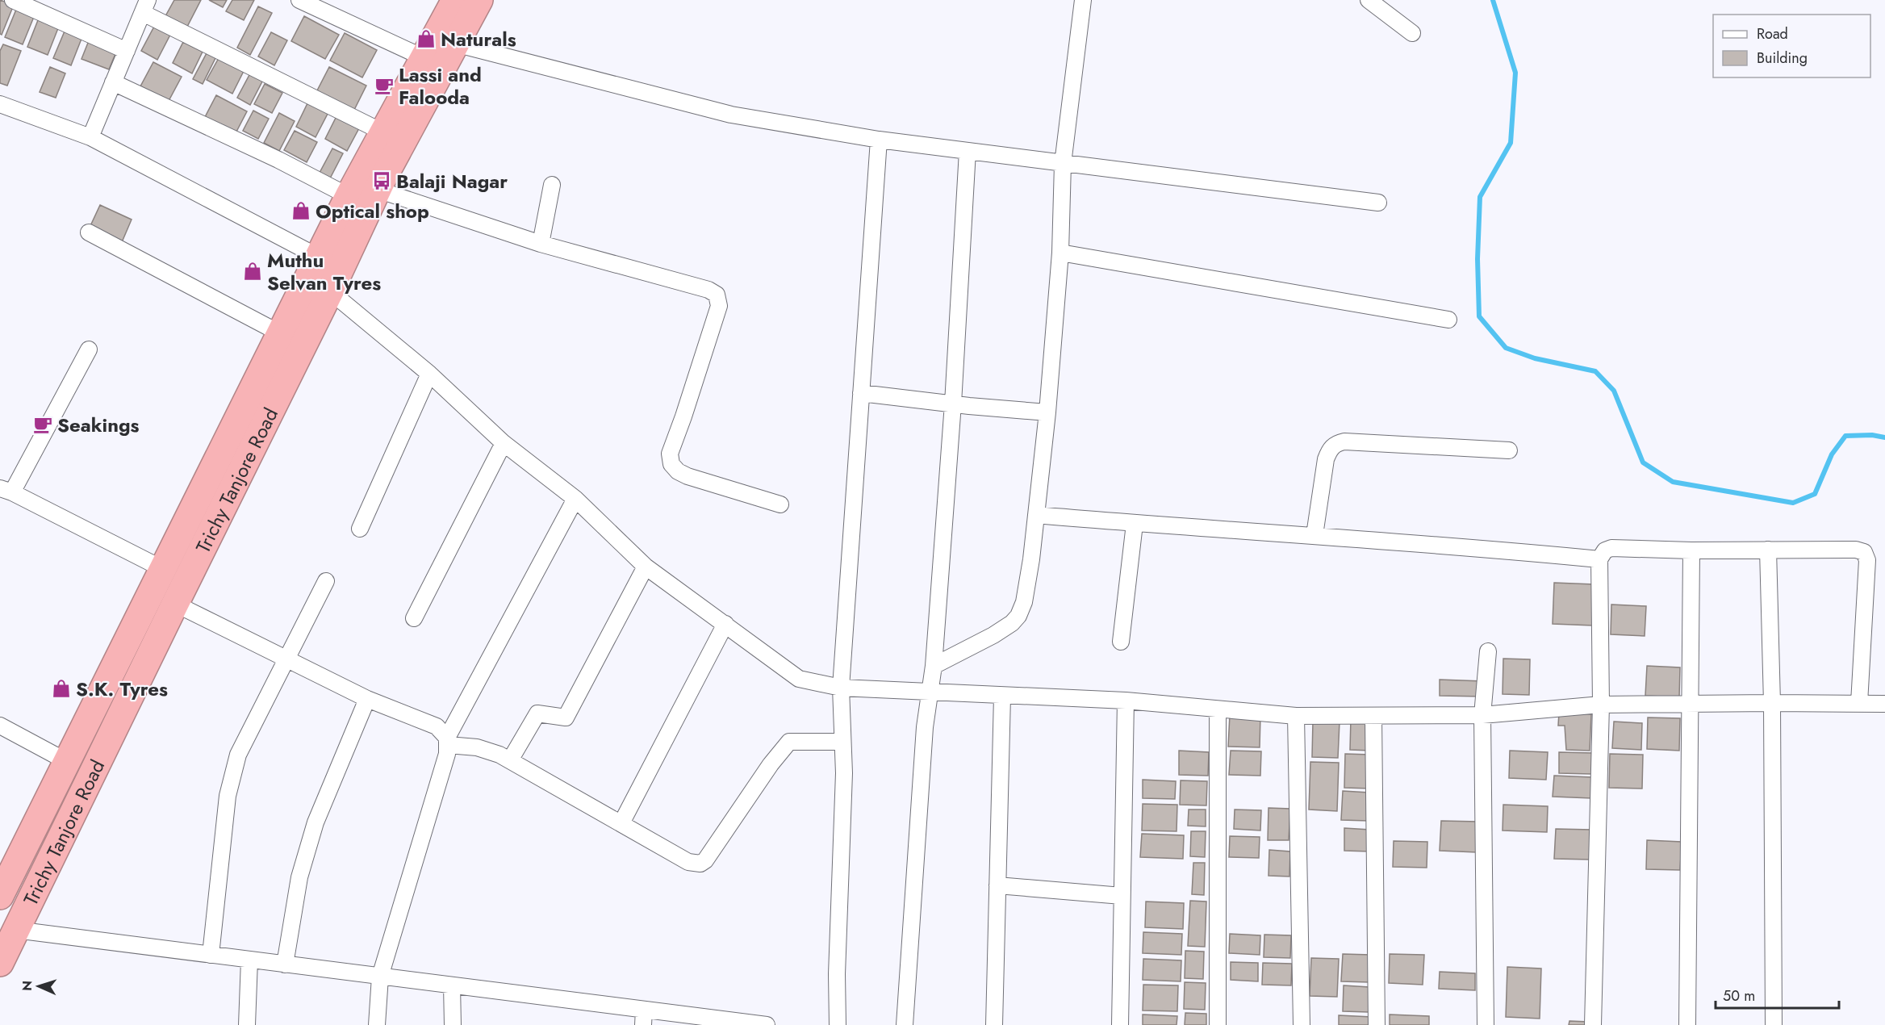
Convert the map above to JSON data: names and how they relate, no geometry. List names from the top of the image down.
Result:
{
  "streets": {
    "highway": ["Trichy Tanjore Road"]
  },
  "places": {
    "shop": [
      "Naturals",
      "Optical shop",
      "Muthu Selvan Tyres",
      "S.K. Tyres"
    ],
    "cafe": ["Lassi and Falooda", "Seakings"],
    "bus stop": ["Balaji Nagar"]
  },
  "legend": ["Road", "Building"],
  "scale_bar": "50 m",
  "north": "left"
}
